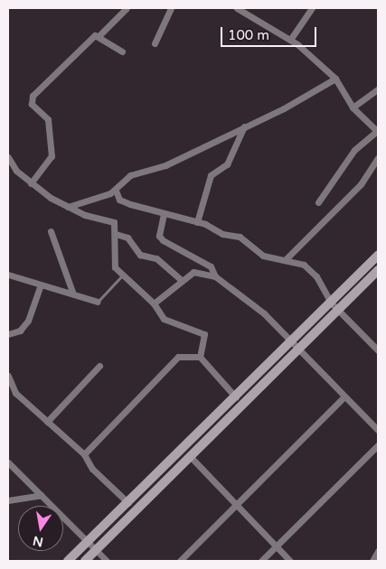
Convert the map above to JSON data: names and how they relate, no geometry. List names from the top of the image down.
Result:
{
  "scale_bar": "100 m",
  "north": "bottom"
}
